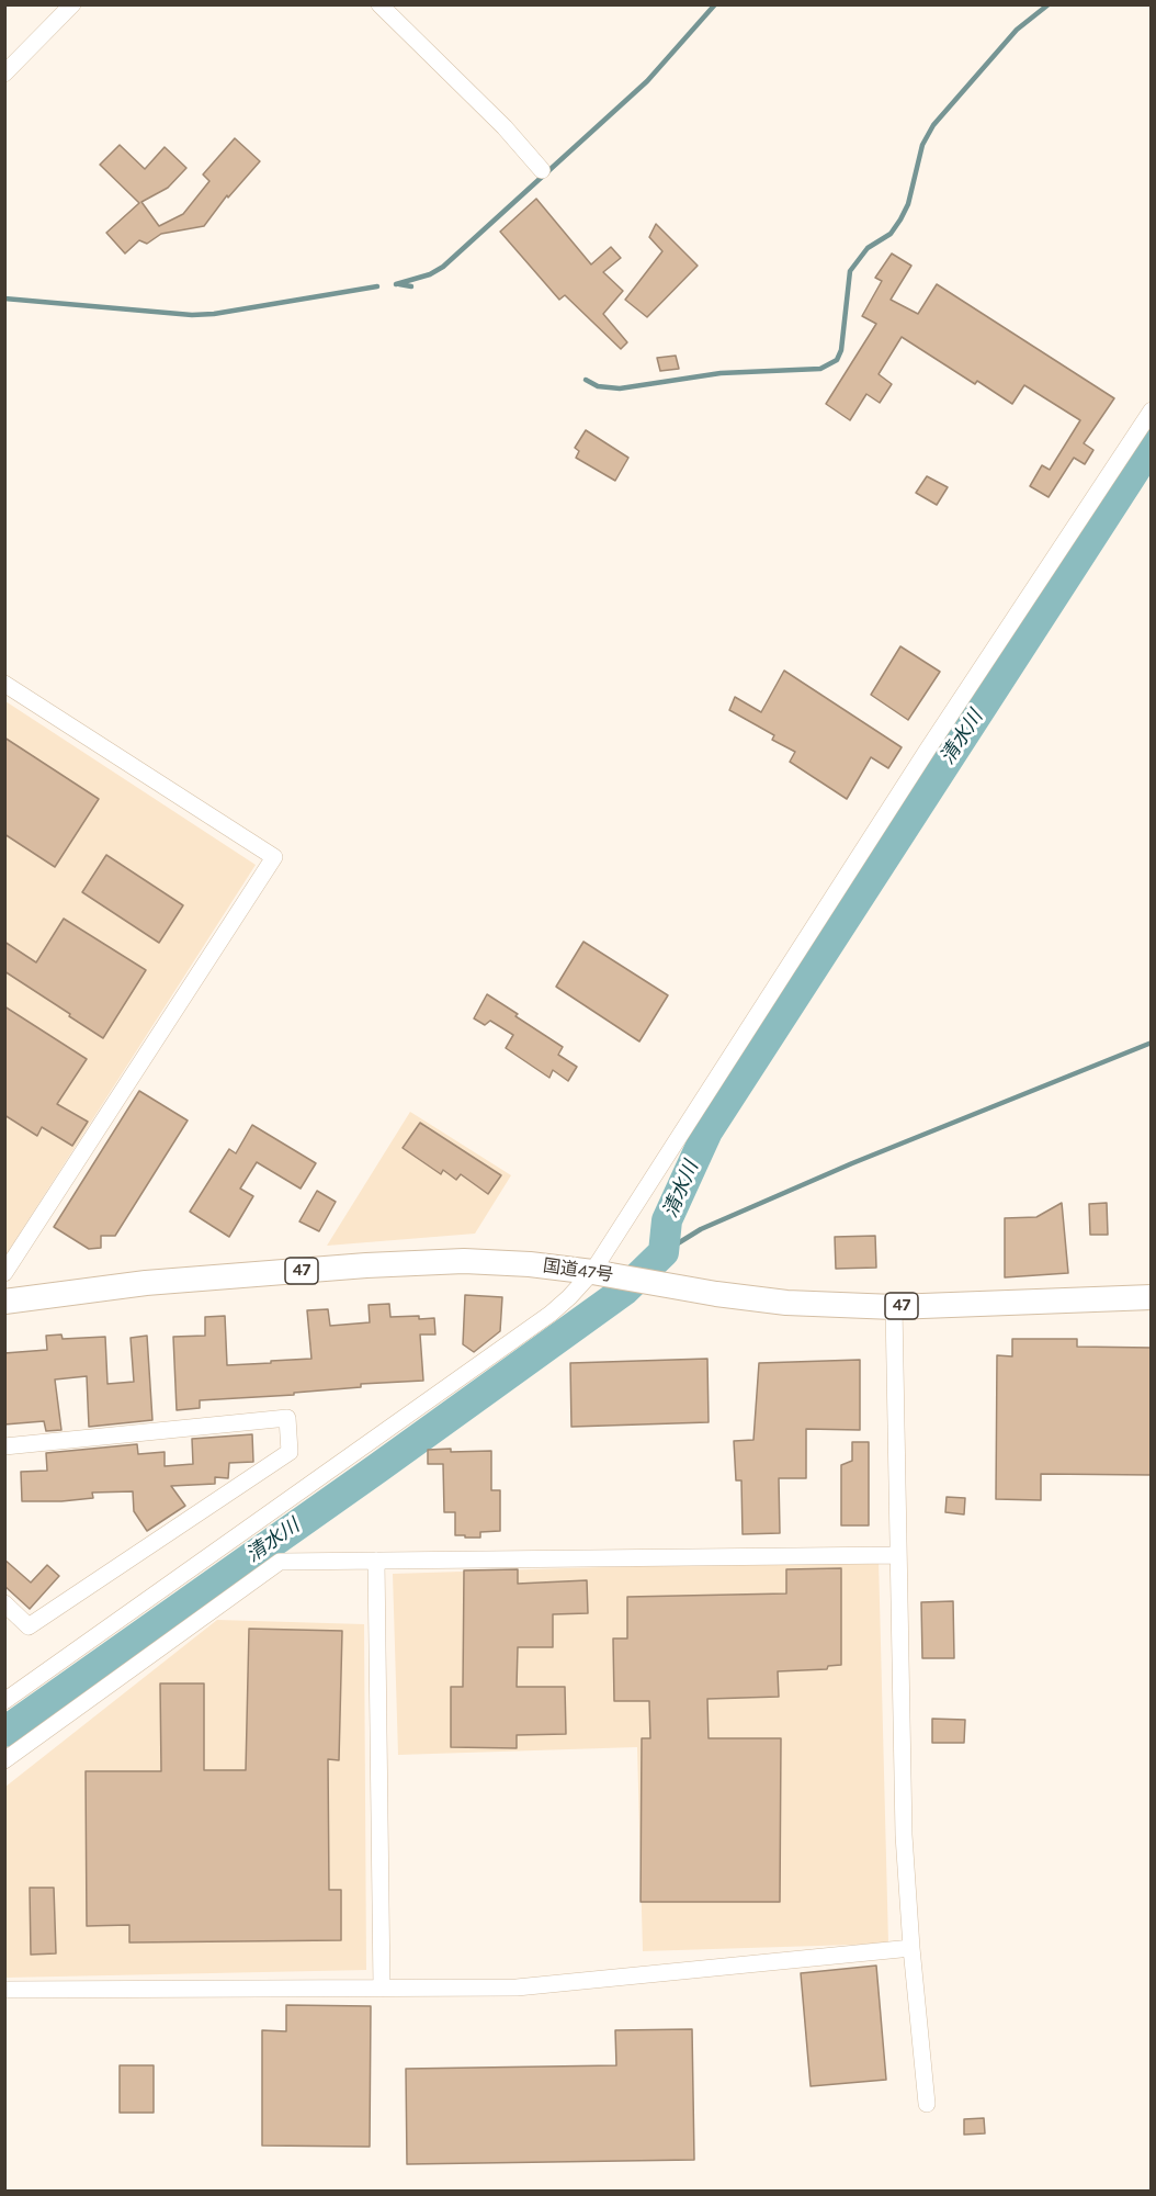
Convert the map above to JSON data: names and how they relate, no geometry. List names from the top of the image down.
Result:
{
  "streets": {
    "highway": ["47", "国道47号"]
  },
  "water": ["清水川"]
}
